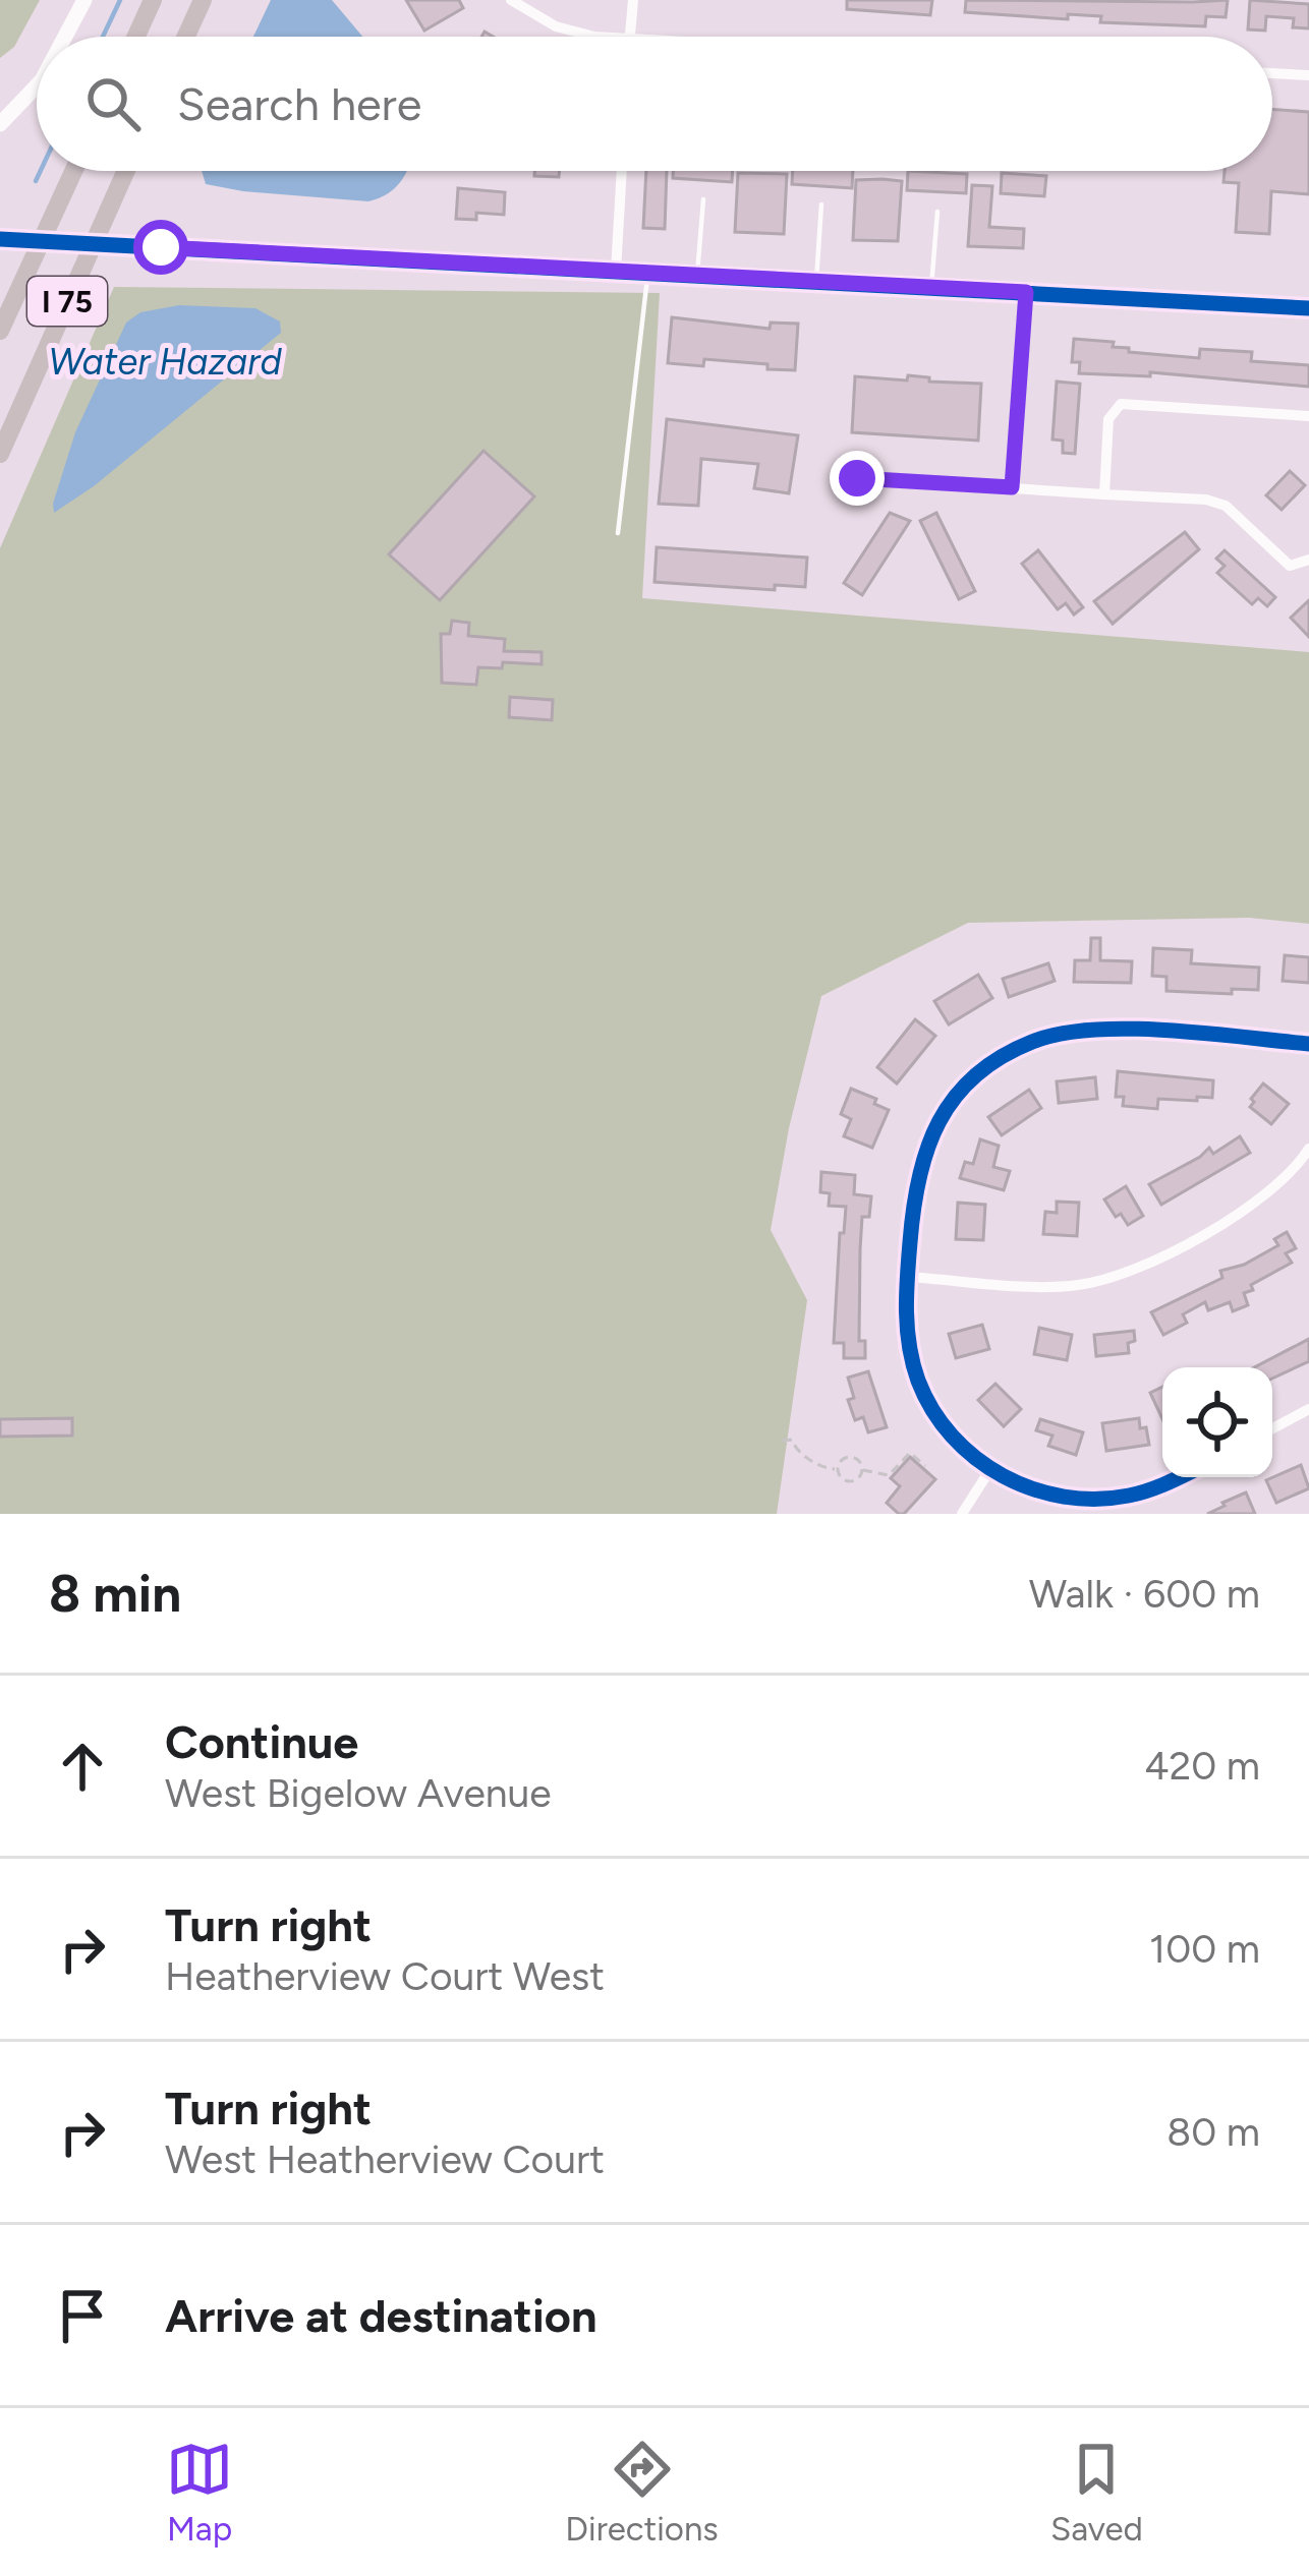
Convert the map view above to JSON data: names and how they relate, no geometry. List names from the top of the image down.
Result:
{
  "streets": {
    "highway": ["I 75"]
  },
  "water": ["Water Hazard"],
  "page": {
    "search": "Search here",
    "heading": ["8 min", "Walk · 600 m"],
    "list": [
      ["Continue", "West Bigelow Avenue", "420 m"],
      ["Turn right", "Heatherview Court West", "100 m"],
      ["Turn right", "West Heatherview Court", "80 m"],
      "Arrive at destination"
    ],
    "nav": ["Map", "Directions", "Saved"]
  }
}
